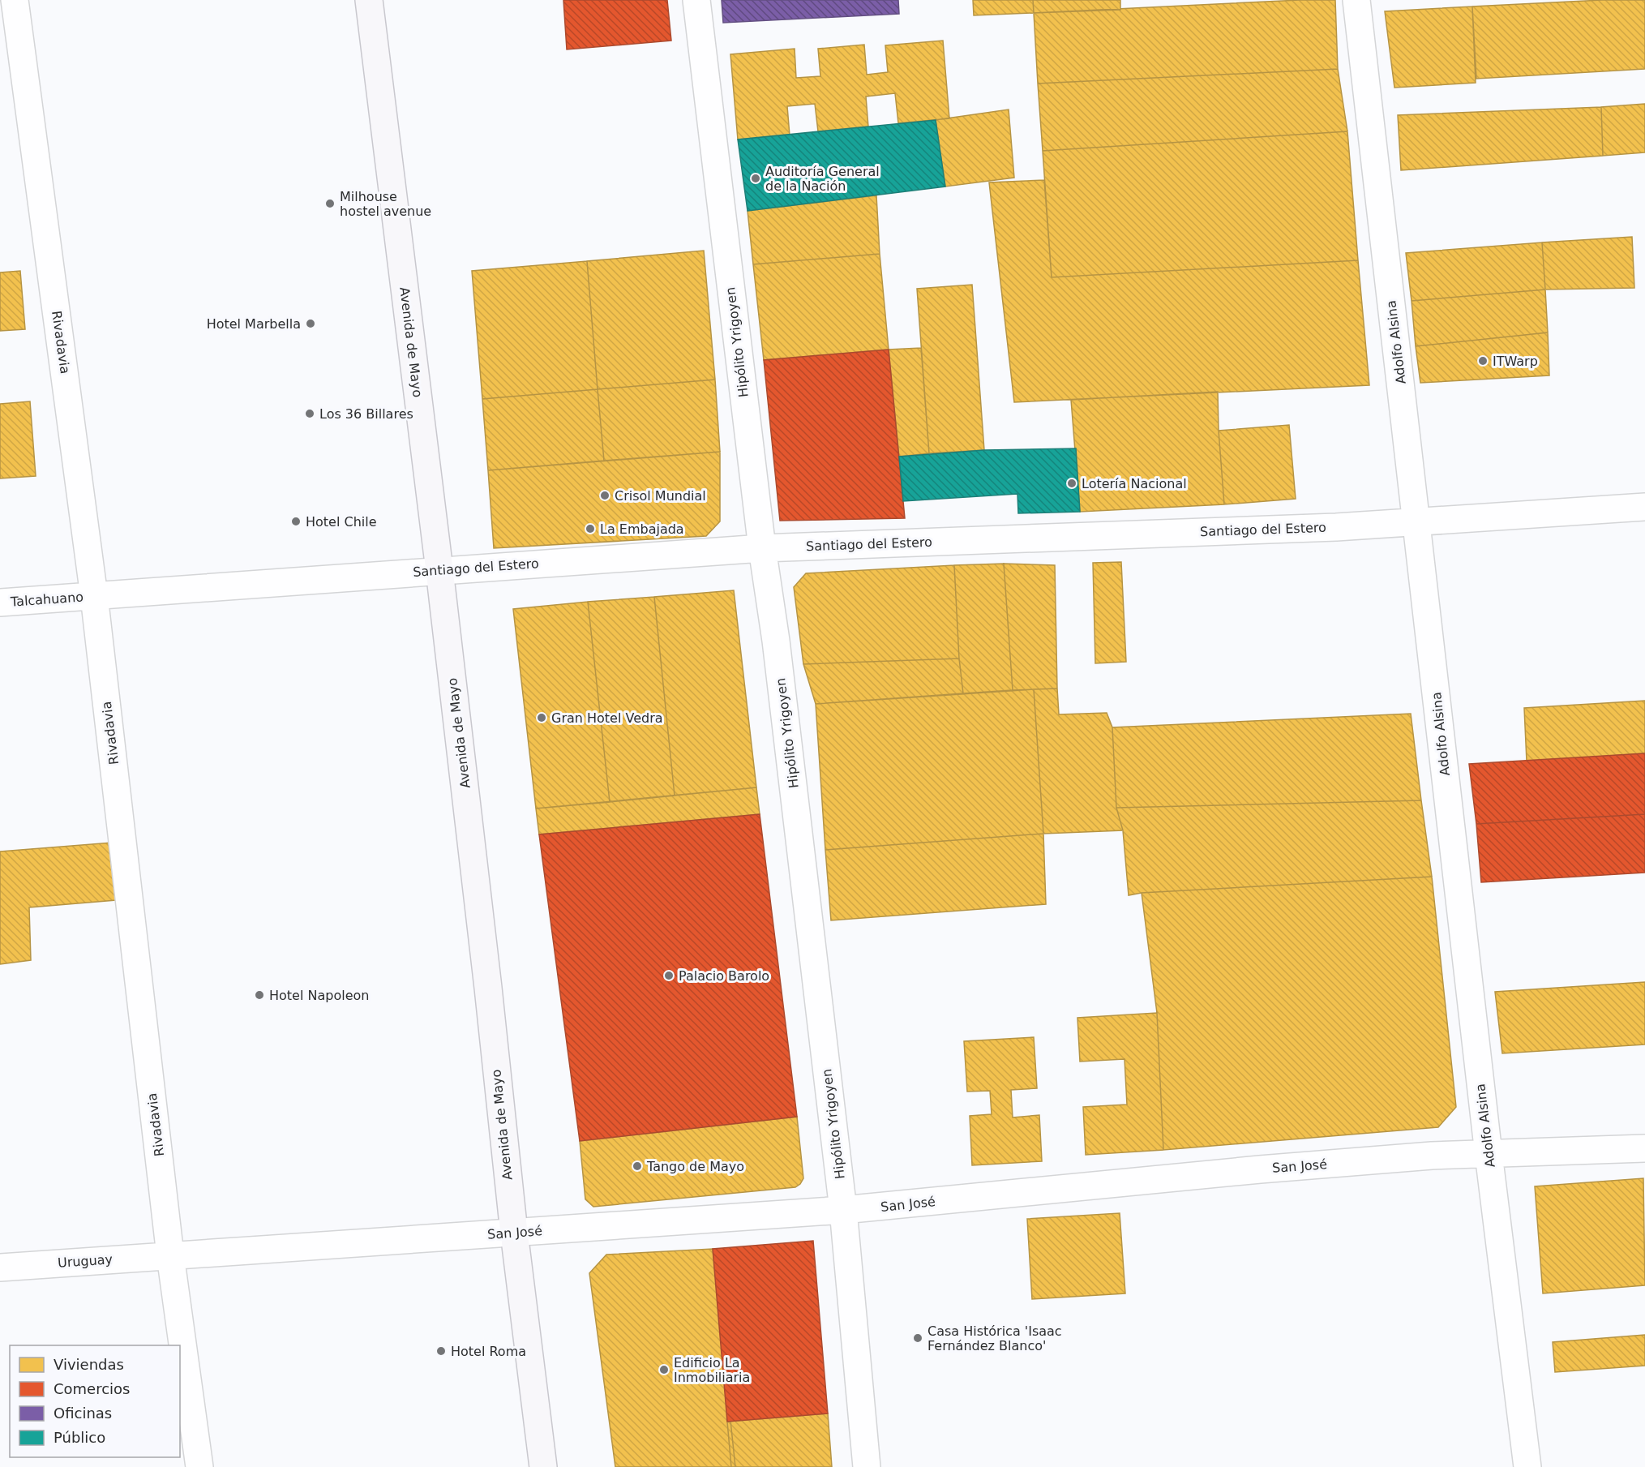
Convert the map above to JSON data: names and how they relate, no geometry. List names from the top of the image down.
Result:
{
  "streets": {
    "main road": ["Avenida de Mayo"],
    "street": [
      "Rivadavia",
      "Hipólito Yrigoyen",
      "Adolfo Alsina",
      "Santiago del Estero",
      "Talcahuano",
      "San José",
      "Uruguay"
    ]
  },
  "crossings": [
    ["Rivadavia", "Santiago del Estero"],
    ["Rivadavia", "Talcahuano"],
    ["Rivadavia", "San José"],
    ["Rivadavia", "Uruguay"],
    ["Avenida de Mayo", "Santiago del Estero"],
    ["Avenida de Mayo", "San José"],
    ["Hipólito Yrigoyen", "Santiago del Estero"],
    ["Hipólito Yrigoyen", "San José"],
    ["Adolfo Alsina", "Santiago del Estero"],
    ["Adolfo Alsina", "San José"],
    ["Santiago del Estero", "Talcahuano"],
    ["San José", "Uruguay"]
  ],
  "places": [
    "Auditoría General de la Nación",
    "Milhouse hostel avenue",
    "Hotel Marbella",
    "ITWarp",
    "Los 36 Billares",
    "Lotería Nacional",
    "Crisol Mundial",
    "Hotel Chile",
    "La Embajada",
    "Gran Hotel Vedra",
    "Palacio Barolo",
    "Hotel Napoleon",
    "Tango de Mayo",
    "Casa Histórica 'Isaac Fernández Blanco'",
    "Hotel Roma",
    "Edificio La Inmobiliaria"
  ],
  "legend": [
    "Viviendas",
    "Comercios",
    "Oficinas",
    "Público"
  ]
}
